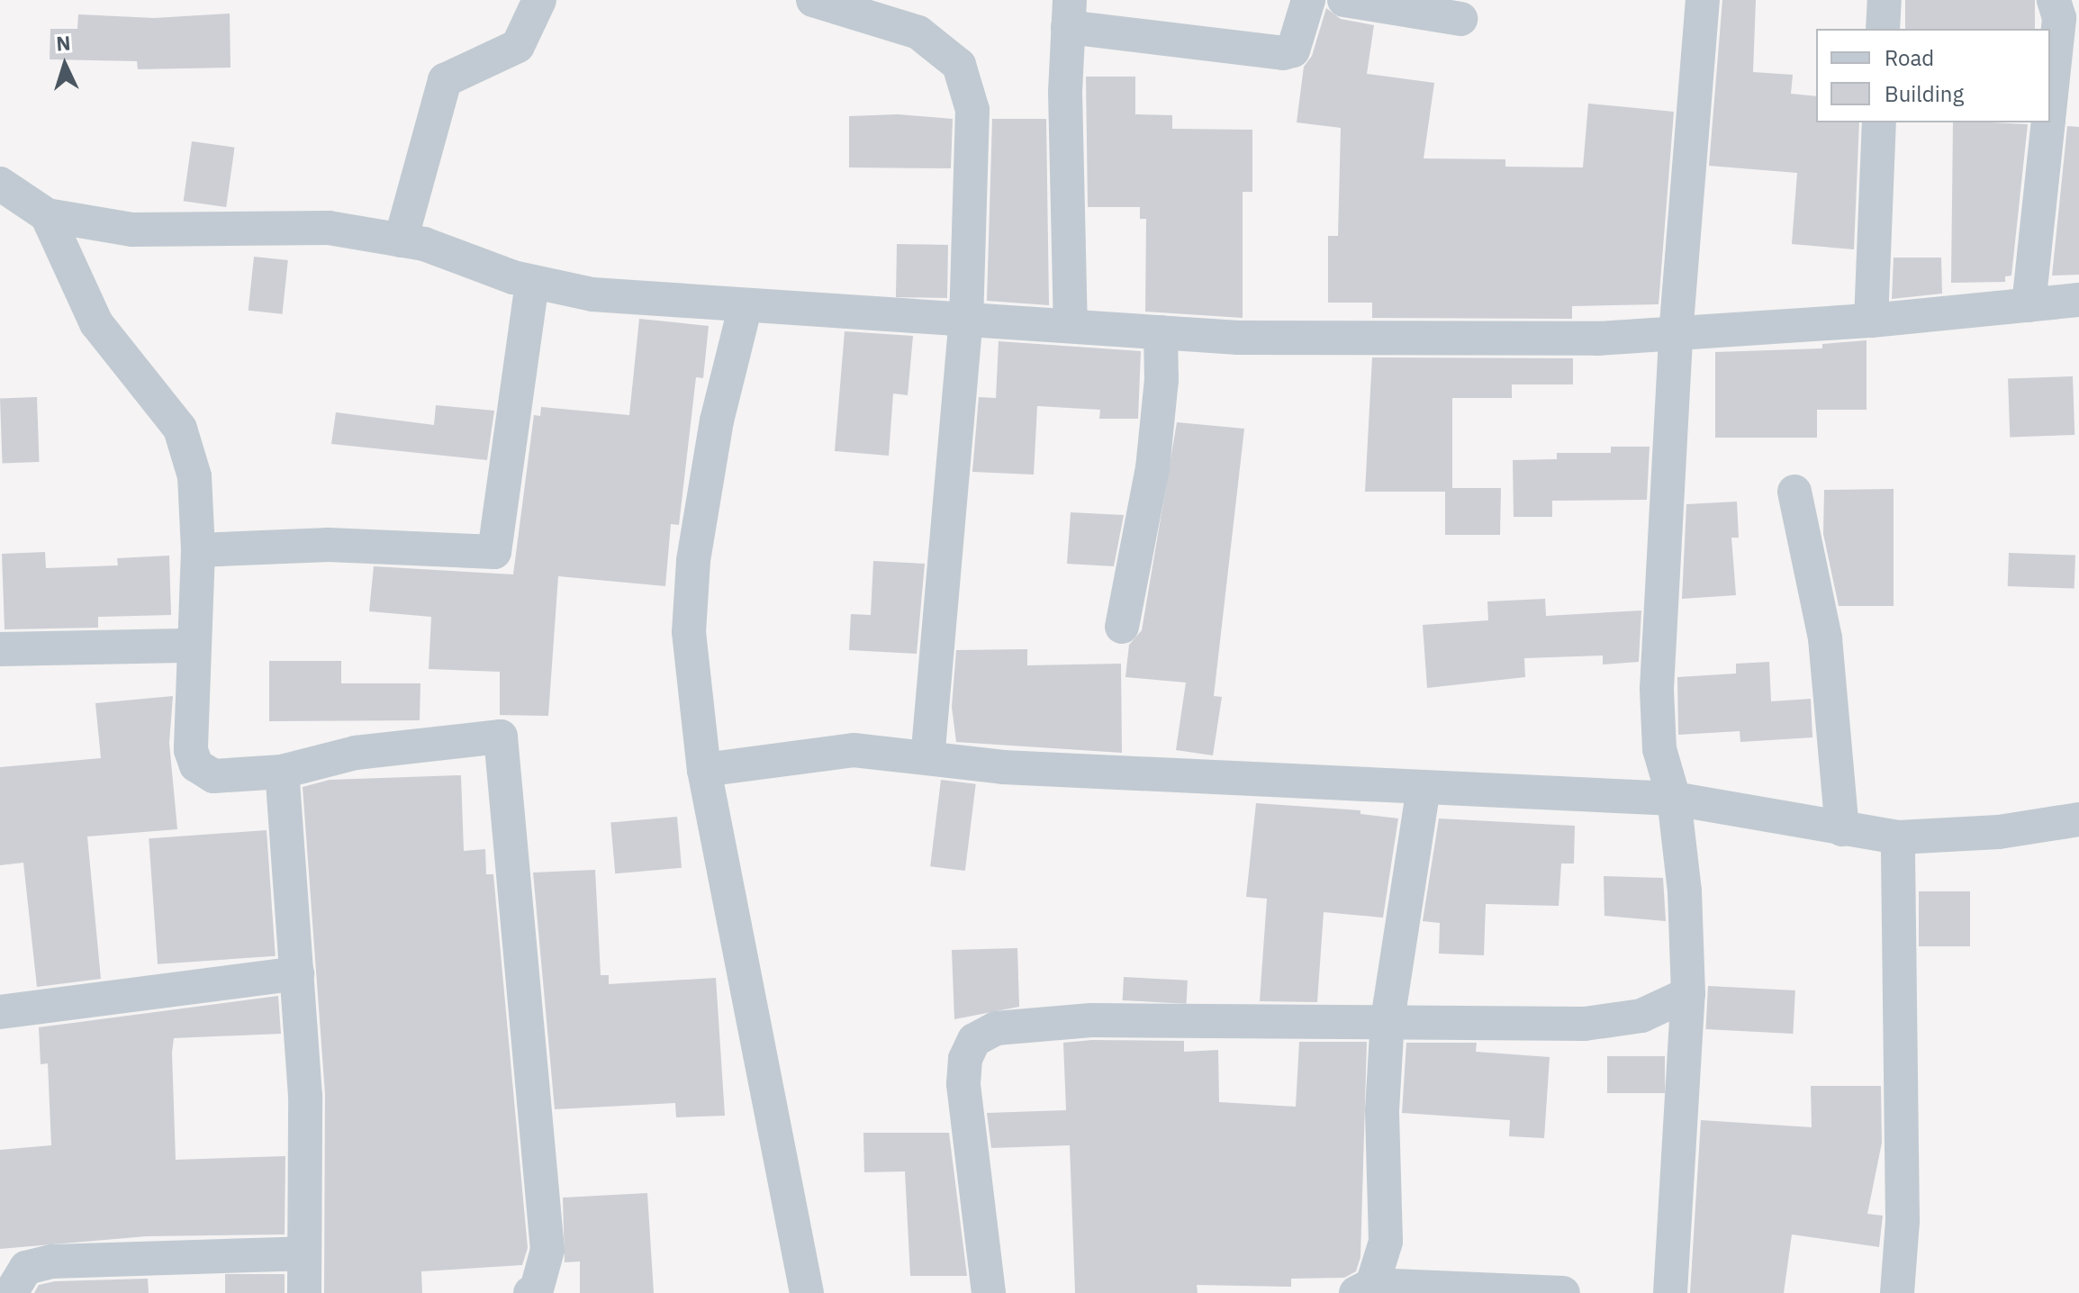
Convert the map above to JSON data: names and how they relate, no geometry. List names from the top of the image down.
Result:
{
  "legend": ["Road", "Building"],
  "north": "top"
}
